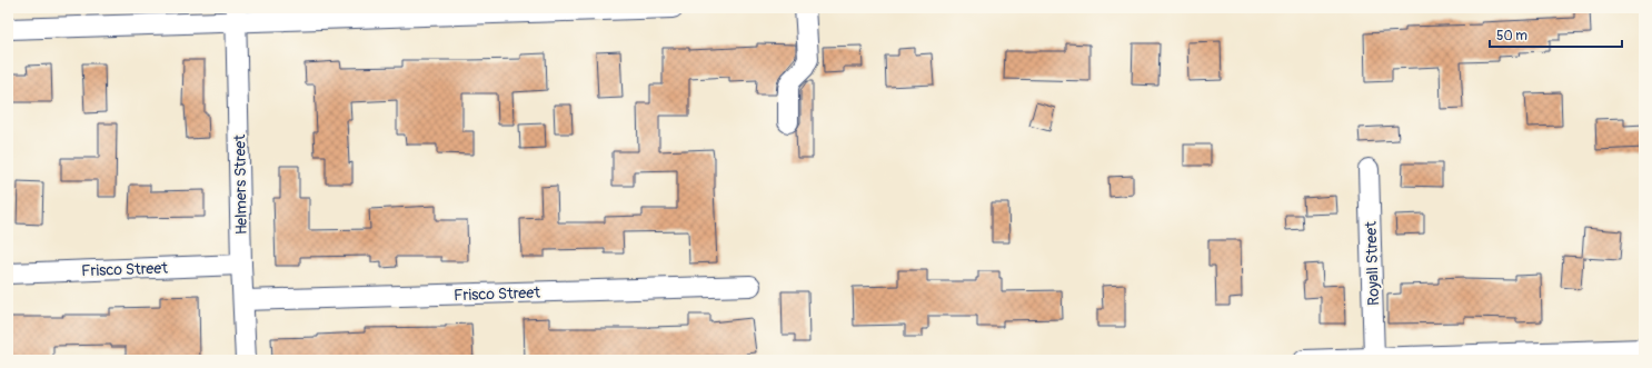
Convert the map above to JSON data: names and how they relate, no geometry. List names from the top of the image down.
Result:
{
  "streets": {
    "street": ["Helmers Street", "Royall Street", "Frisco Street"]
  },
  "crossings": [
    ["Helmers Street", "Frisco Street"]
  ],
  "scale_bar": "50 m"
}
